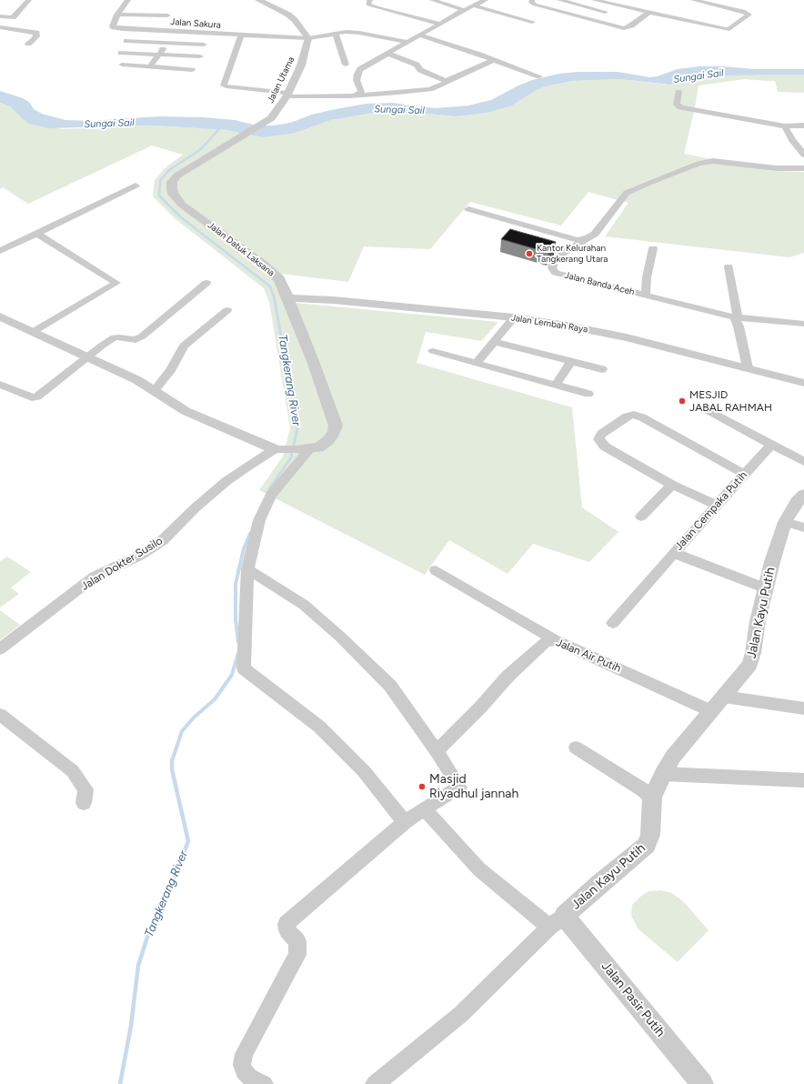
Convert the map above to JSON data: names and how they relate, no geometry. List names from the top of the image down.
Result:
{
  "streets": {
    "street": [
      "Jalan Sakura",
      "Jalan Utama",
      "Jalan Datuk Laksana",
      "Jalan Banda Aceh",
      "Jalan Lembah Raya",
      "Jalan Cempaka Putih",
      "Jalan Dokter Susilo",
      "Jalan Kayu Putih",
      "Jalan Air Putih",
      "Jalan Pasir Putih"
    ]
  },
  "crossings": [
    ["Jalan Sakura", "Jalan Utama"],
    ["Jalan Utama", "Jalan Datuk Laksana"],
    ["Jalan Datuk Laksana", "Jalan Lembah Raya"],
    ["Jalan Cempaka Putih", "Jalan Kayu Putih"],
    ["Jalan Kayu Putih", "Jalan Air Putih"],
    ["Jalan Kayu Putih", "Jalan Pasir Putih"]
  ],
  "water": ["Sungai Sail", "Tangkerang River"],
  "places": ["Kantor Kelurahan Tangkerang Utara", "MESJID JABAL RAHMAH", "Masjid Riyadhul jannah"]
}
